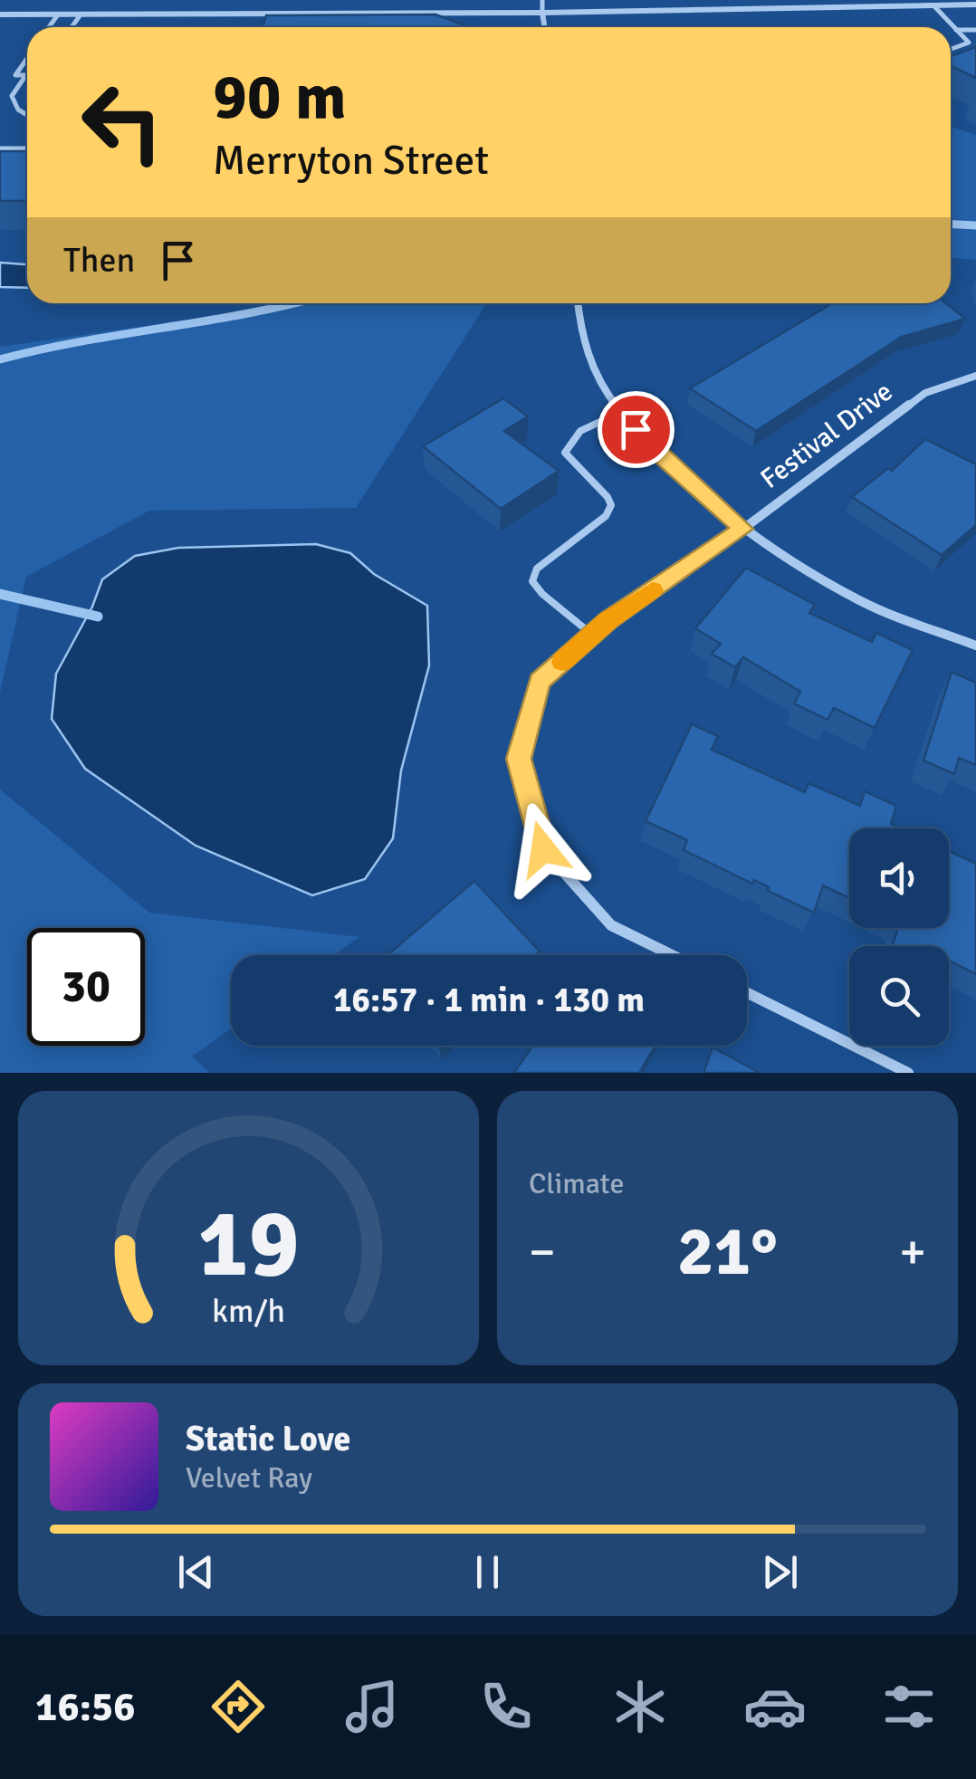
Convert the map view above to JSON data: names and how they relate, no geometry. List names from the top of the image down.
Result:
{
  "streets": {
    "street": ["Festival Drive"]
  },
  "page": {
    "turn": ["90 m", "Merryton Street"],
    "then": "Then",
    "limit": "30",
    "trip": "16:57 · 1 min · 130 m",
    "tile": "Climate",
    "heat": ["−", "21°", "+"],
    "song": ["Static Love", "Velvet Ray"],
    "tabs": "16:56",
    "gauge": ["19", "km/h"]
  }
}
